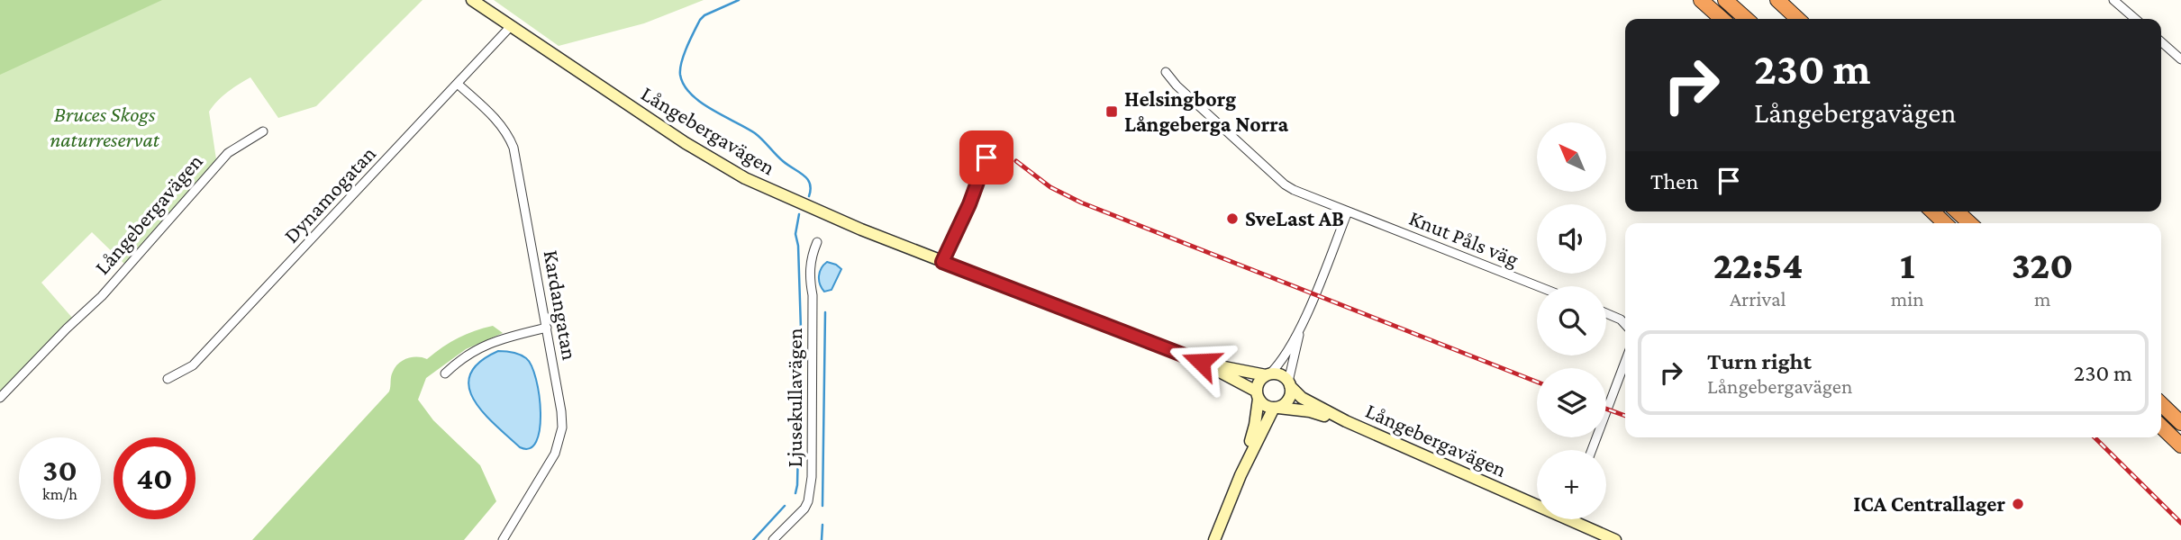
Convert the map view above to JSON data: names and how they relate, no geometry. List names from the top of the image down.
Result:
{
  "streets": {
    "street": [
      "Långebergavägen",
      "Dynamogatan",
      "Knut Påls väg",
      "Kardangatan",
      "Ljusekullavägen"
    ]
  },
  "crossings": [
    ["Långebergavägen", "Dynamogatan"],
    ["Dynamogatan", "Kardangatan"]
  ],
  "parks": ["Bruces Skogs naturreservat"],
  "places": {
    "transit": ["Helsingborg Långeberga Norra"],
    "other": ["SveLast AB", "ICA Centrallager"]
  },
  "north": "top left",
  "page": {
    "turn": ["230 m", "Långebergavägen"],
    "map_buttons": "+",
    "then": "Then",
    "eta": [
      "22:54",
      "Arrival",
      "1",
      "min",
      "320",
      "m"
    ],
    "list": [
      {
        "name": "Turn right",
        "note": "Långebergavägen",
        "value": "230 m"
      }
    ],
    "speed": "30 km/h",
    "limit": "40"
  }
}
